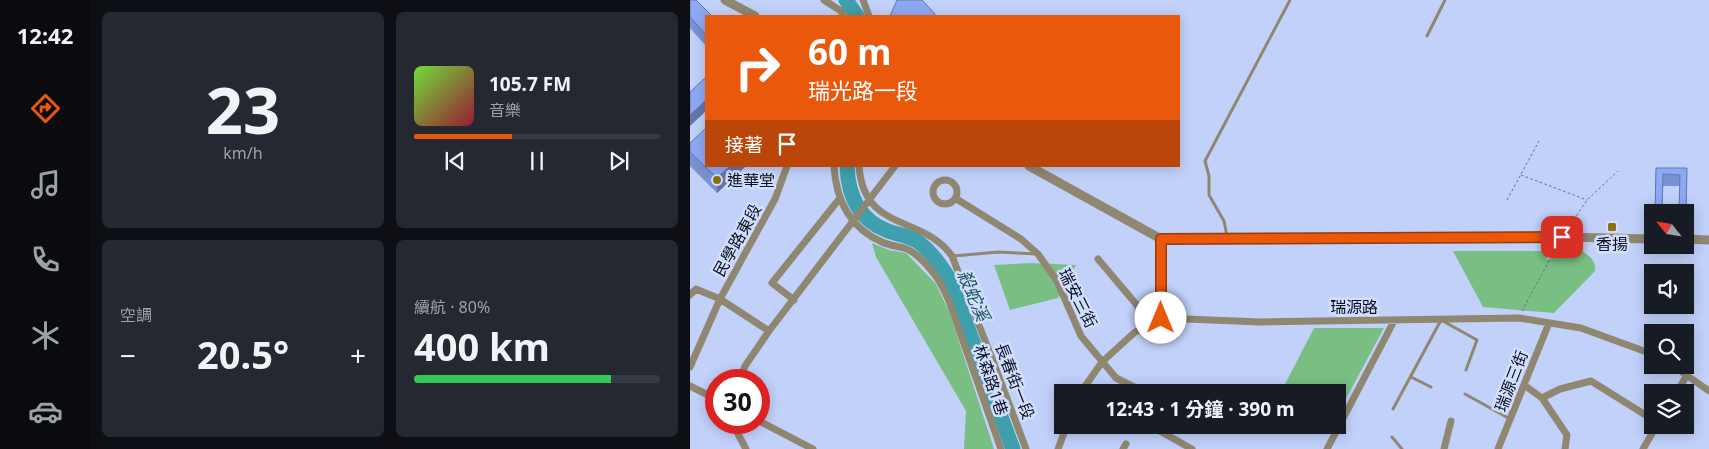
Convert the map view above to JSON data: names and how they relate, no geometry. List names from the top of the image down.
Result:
{
  "streets": {
    "street": [
      "民學路東段",
      "瑞安三街",
      "瑞源路",
      "林森路1巷",
      "長春街一段",
      "瑞源三街"
    ]
  },
  "crossings": [
    ["瑞源路", "瑞源三街"]
  ],
  "water": ["殺蛇溪"],
  "places": {
    "other": ["進華堂"],
    "transit": ["香揚"]
  },
  "north": "top left",
  "page": {
    "tabs": "12:42",
    "tile": [
      ["23", "km/h"],
      "空調",
      ["續航 · 80%", "400 km"]
    ],
    "turn": ["60 m", "瑞光路一段"],
    "song": ["105.7 FM", "音樂"],
    "then": "接著",
    "heat": ["−", "20.5°", "+"],
    "limit": "30",
    "trip": "12:43 · 1 分鐘 · 390 m"
  }
}
